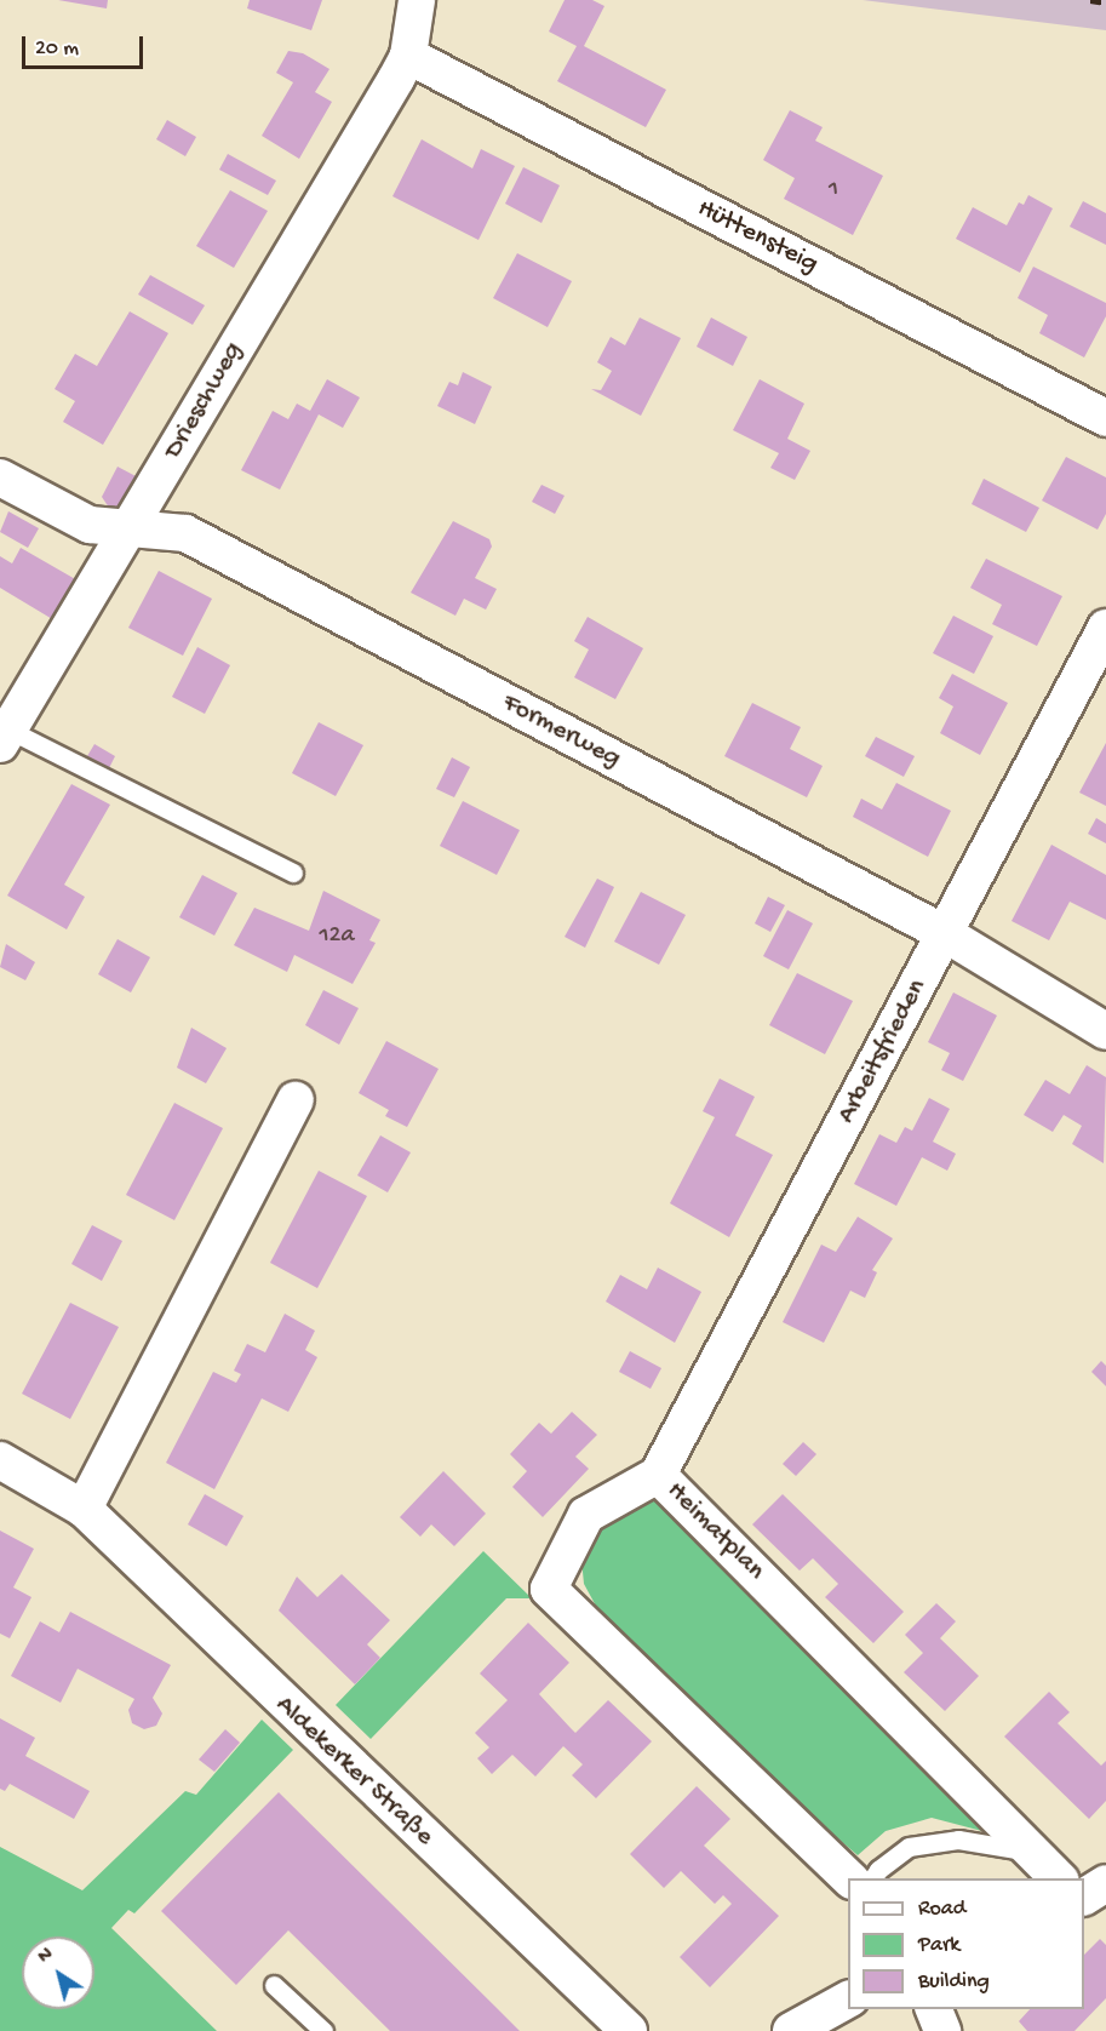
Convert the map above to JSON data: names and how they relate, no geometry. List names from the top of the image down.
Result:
{
  "streets": {
    "street": [
      "Hüttensteig",
      "Drieschweg",
      "Formerweg",
      "Arbeitsfrieden",
      "Heimatplan",
      "Aldekerker Straße"
    ]
  },
  "crossings": [
    ["Hüttensteig", "Drieschweg"],
    ["Drieschweg", "Formerweg"],
    ["Formerweg", "Arbeitsfrieden"],
    ["Arbeitsfrieden", "Heimatplan"]
  ],
  "house_numbers": ["1", "12a"],
  "legend": ["Road", "Park", "Building"],
  "scale_bar": "20 m",
  "north": "top left"
}
